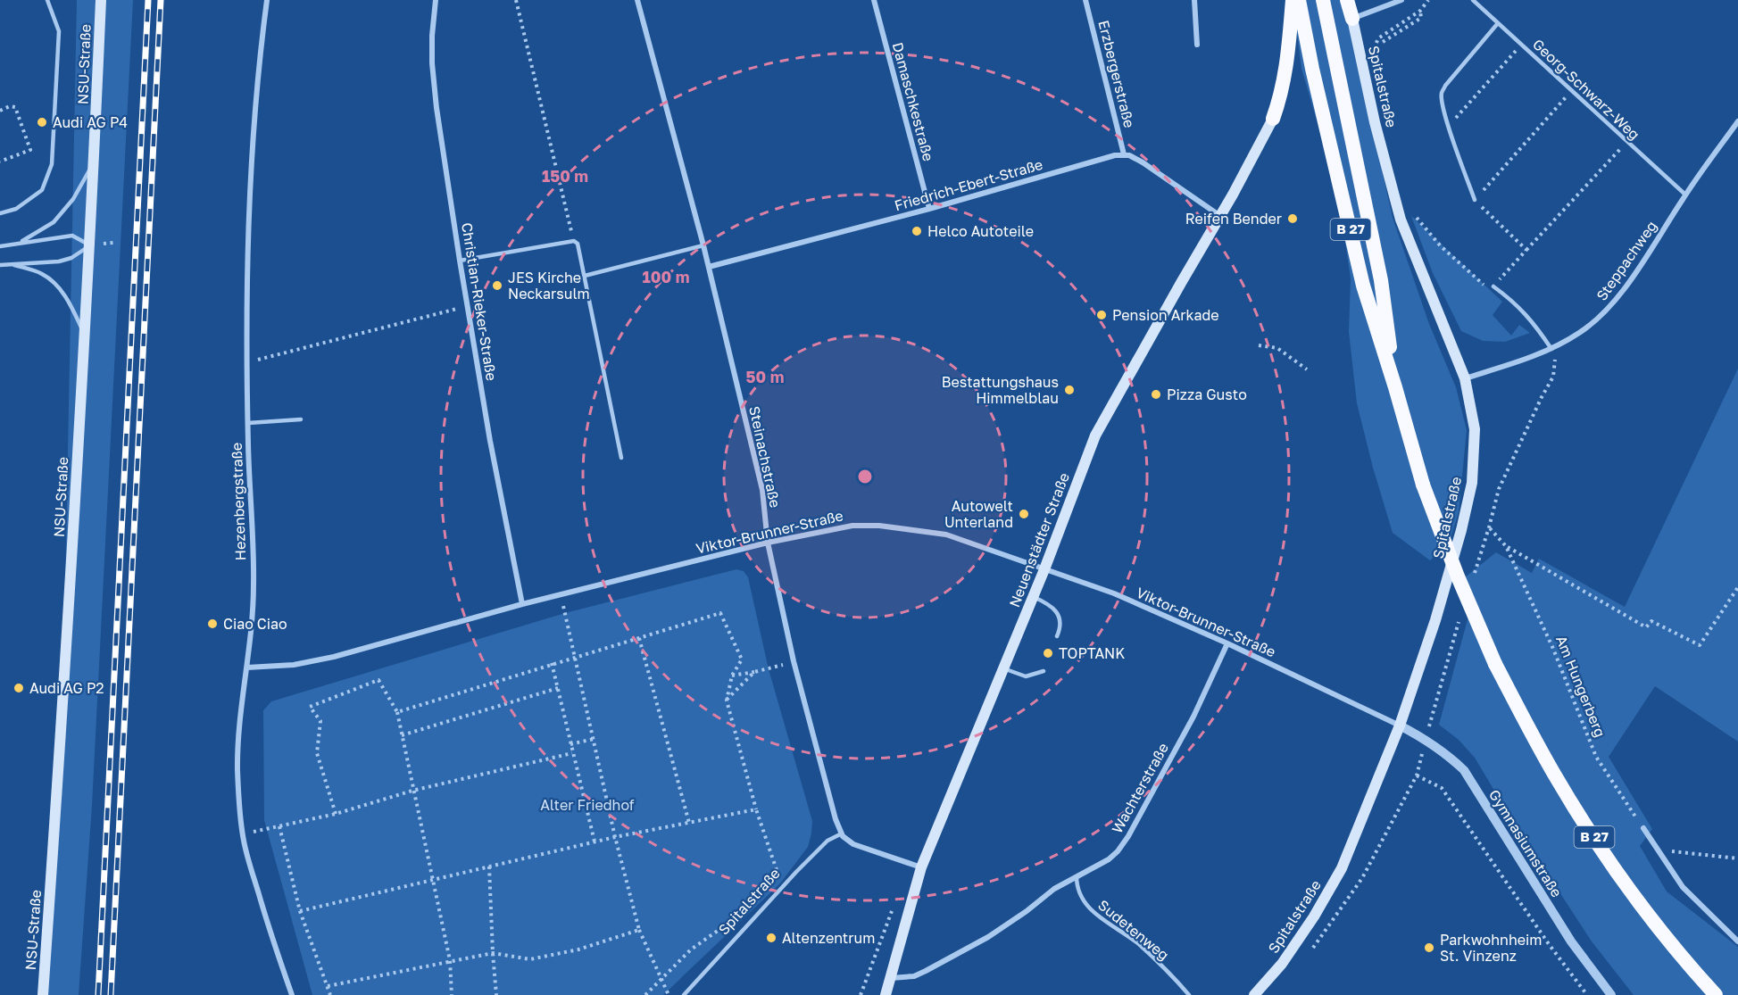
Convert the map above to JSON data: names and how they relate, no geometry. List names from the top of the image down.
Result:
{
  "streets": {
    "highway": ["B 27"],
    "main road": ["NSU-Straße", "Spitalstraße", "Neuenstädter Straße"],
    "street": [
      "Erzbergerstraße",
      "Damaschkestraße",
      "Friedrich-Ebert-Straße",
      "Steppachweg",
      "Christian-Rieker-Straße",
      "Steinachstraße",
      "Hezenbergstraße",
      "Viktor-Brunner-Straße",
      "Wachterstraße",
      "Gymnasiumstraße"
    ],
    "lane": ["Georg-Schwarz-Weg", "Sudetenweg"],
    "path": ["Am Hungerberg"]
  },
  "crossings": [
    ["Erzbergerstraße", "Friedrich-Ebert-Straße"],
    ["Spitalstraße", "Steppachweg"],
    ["Spitalstraße", "Steinachstraße"],
    ["Spitalstraße", "Viktor-Brunner-Straße"],
    ["Spitalstraße", "Gymnasiumstraße"],
    ["Georg-Schwarz-Weg", "Steppachweg"],
    ["Damaschkestraße", "Friedrich-Ebert-Straße"],
    ["Friedrich-Ebert-Straße", "Steinachstraße"],
    ["Christian-Rieker-Straße", "Viktor-Brunner-Straße"],
    ["Steinachstraße", "Viktor-Brunner-Straße"],
    ["Hezenbergstraße", "Viktor-Brunner-Straße"],
    ["Viktor-Brunner-Straße", "Neuenstädter Straße"],
    ["Viktor-Brunner-Straße", "Wachterstraße"],
    ["Viktor-Brunner-Straße", "Gymnasiumstraße"],
    ["Neuenstädter Straße", "Wachterstraße"],
    ["Wachterstraße", "Sudetenweg"]
  ],
  "parks": ["Alter Friedhof"],
  "places": [
    "Audi AG P4",
    "Reifen Bender",
    "Helco Autoteile",
    "JES Kirche Neckarsulm",
    "Pension Arkade",
    "Bestattungshaus Himmelblau",
    "Pizza Gusto",
    "Autowelt Unterland",
    "Ciao Ciao",
    "TOPTANK",
    "Audi AG P2",
    "Altenzentrum",
    "Parkwohnheim St. Vinzenz"
  ],
  "rings": ["150 m", "100 m", "50 m"]
}
